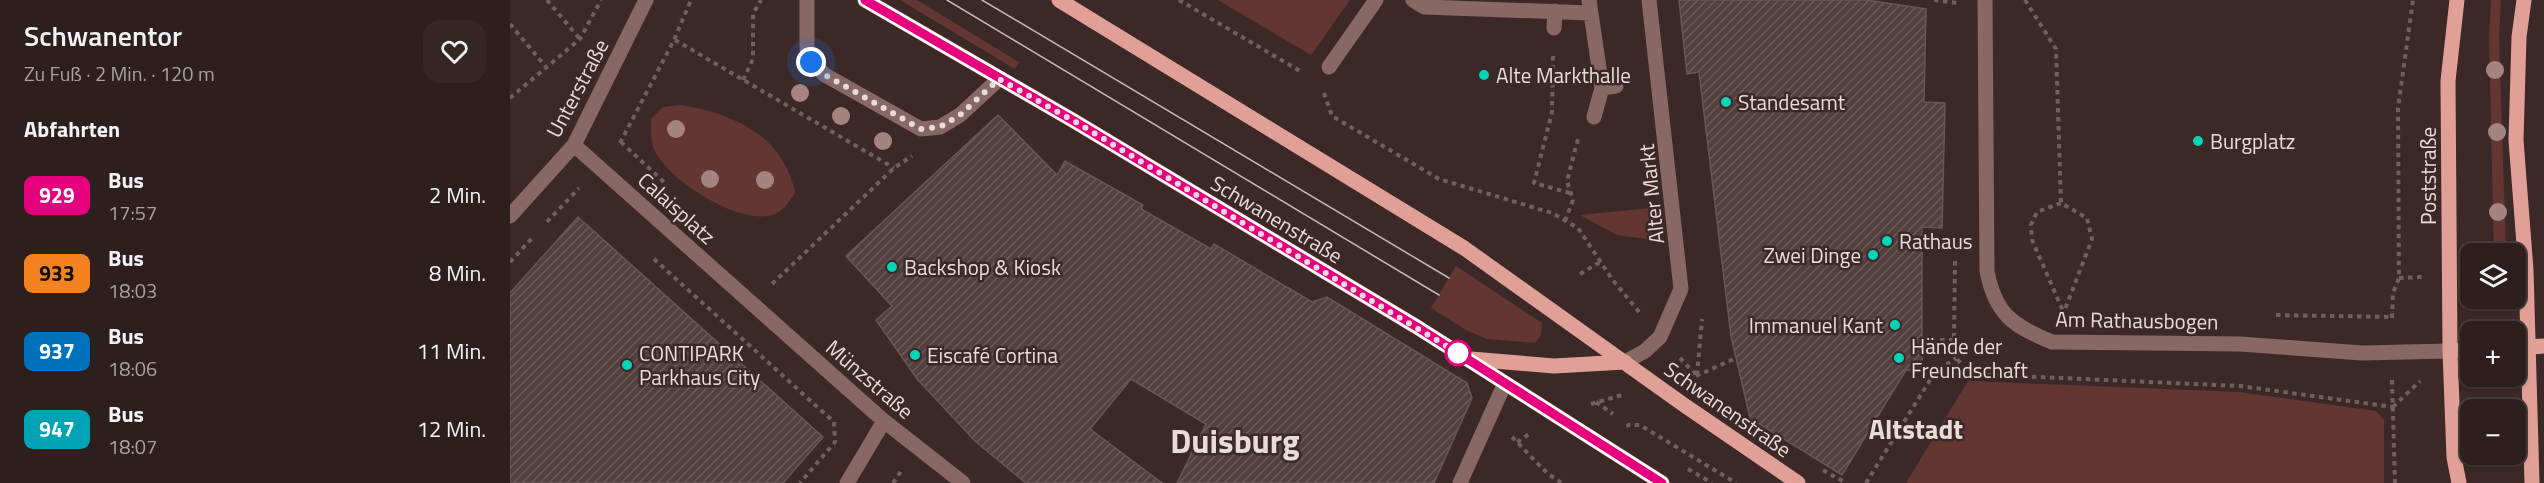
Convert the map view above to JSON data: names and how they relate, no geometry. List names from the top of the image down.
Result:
{
  "streets": {
    "main road": ["Poststraße", "Schwanenstraße"],
    "street": [
      "Unterstraße",
      "Alter Markt",
      "Calaisplatz",
      "Am Rathausbogen",
      "Münzstraße"
    ]
  },
  "crossings": [
    ["Unterstraße", "Calaisplatz"],
    ["Poststraße", "Am Rathausbogen"],
    ["Alter Markt", "Schwanenstraße"],
    ["Calaisplatz", "Münzstraße"]
  ],
  "districts": ["Altstadt", "Duisburg"],
  "places": [
    "Alte Markthalle",
    "Standesamt",
    "Burgplatz",
    "Rathaus",
    "Zwei Dinge",
    "Backshop & Kiosk",
    "Immanuel Kant",
    "Eiscafé Cortina",
    "Hände der Freundschaft",
    "CONTIPARK Parkhaus City"
  ],
  "lines": ["bus line 929"],
  "page": {
    "heading": [
      ["Schwanentor", "Zu Fuß · 2 Min. · 120 m"],
      "Abfahrten"
    ],
    "list": [
      {
        "mark": "929",
        "name": "Bus",
        "note": "17:57",
        "value": "2 Min."
      },
      {
        "mark": "933",
        "name": "Bus",
        "note": "18:03",
        "value": "8 Min."
      },
      {
        "mark": "937",
        "name": "Bus",
        "note": "18:06",
        "value": "11 Min."
      },
      {
        "mark": "947",
        "name": "Bus",
        "note": "18:07",
        "value": "12 Min."
      }
    ],
    "map_buttons": ["+", "−"]
  }
}
